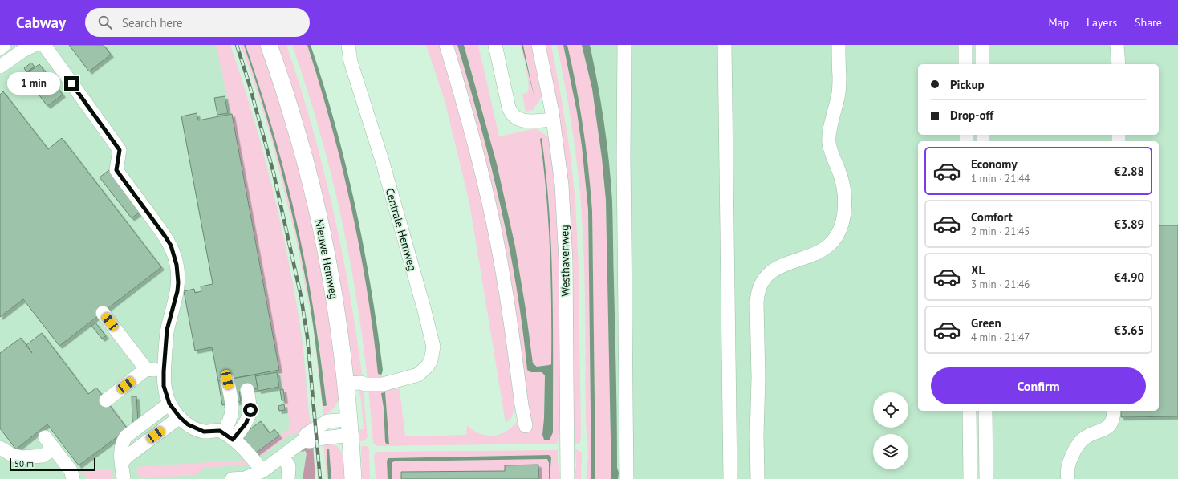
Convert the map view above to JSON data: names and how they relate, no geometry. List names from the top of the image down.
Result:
{
  "streets": {
    "main road": ["Nieuwe Hemweg"],
    "street": ["Centrale Hemweg", "Westhavenweg"]
  },
  "crossings": [
    ["Centrale Hemweg", "Nieuwe Hemweg"]
  ],
  "scale_bar": "50 m",
  "page": {
    "header": "Cabway",
    "search": "Search here",
    "nav": ["Map", "Layers", "Share"],
    "banner": ["Pickup", "Drop-off"],
    "bubble": "1 min",
    "list": [
      {
        "name": "Economy",
        "note": "1 min · 21:44",
        "value": "€2.88"
      },
      {
        "name": "Comfort",
        "note": "2 min · 21:45",
        "value": "€3.89"
      },
      {
        "name": "XL",
        "note": "3 min · 21:46",
        "value": "€4.90"
      },
      {
        "name": "Green",
        "note": "4 min · 21:47",
        "value": "€3.65"
      }
    ],
    "buttons": "Confirm",
    "scale": "50 m"
  }
}
